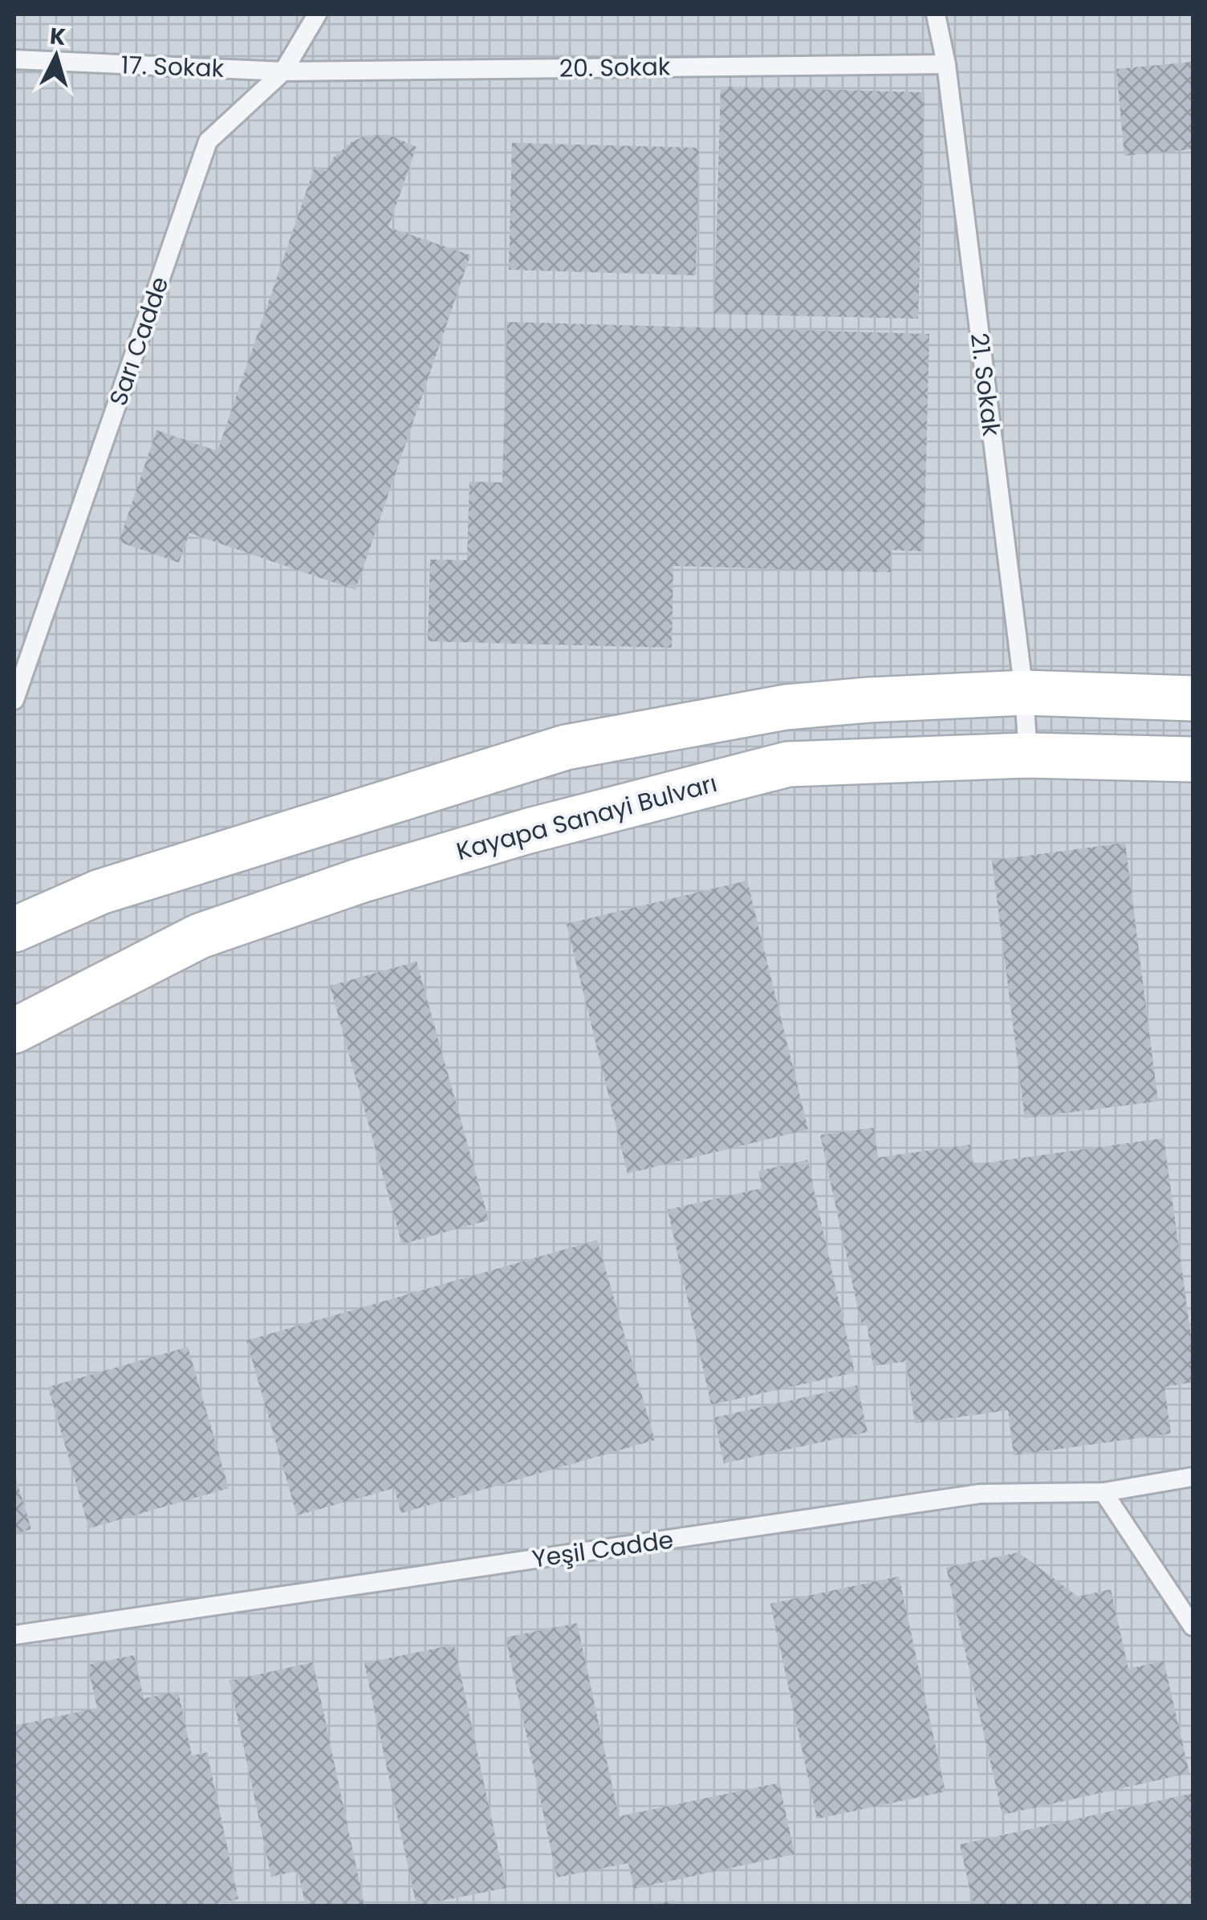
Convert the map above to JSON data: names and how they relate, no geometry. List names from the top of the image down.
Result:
{
  "streets": {
    "main road": ["Kayapa Sanayi Bulvarı"],
    "lane": [
      "17. Sokak",
      "20. Sokak",
      "Sarı Cadde",
      "21. Sokak",
      "Yeşil Cadde"
    ]
  },
  "crossings": [
    ["17. Sokak", "20. Sokak"],
    ["17. Sokak", "Sarı Cadde"],
    ["20. Sokak", "Sarı Cadde"],
    ["20. Sokak", "21. Sokak"],
    ["21. Sokak", "Kayapa Sanayi Bulvarı"]
  ],
  "north": "top"
}
